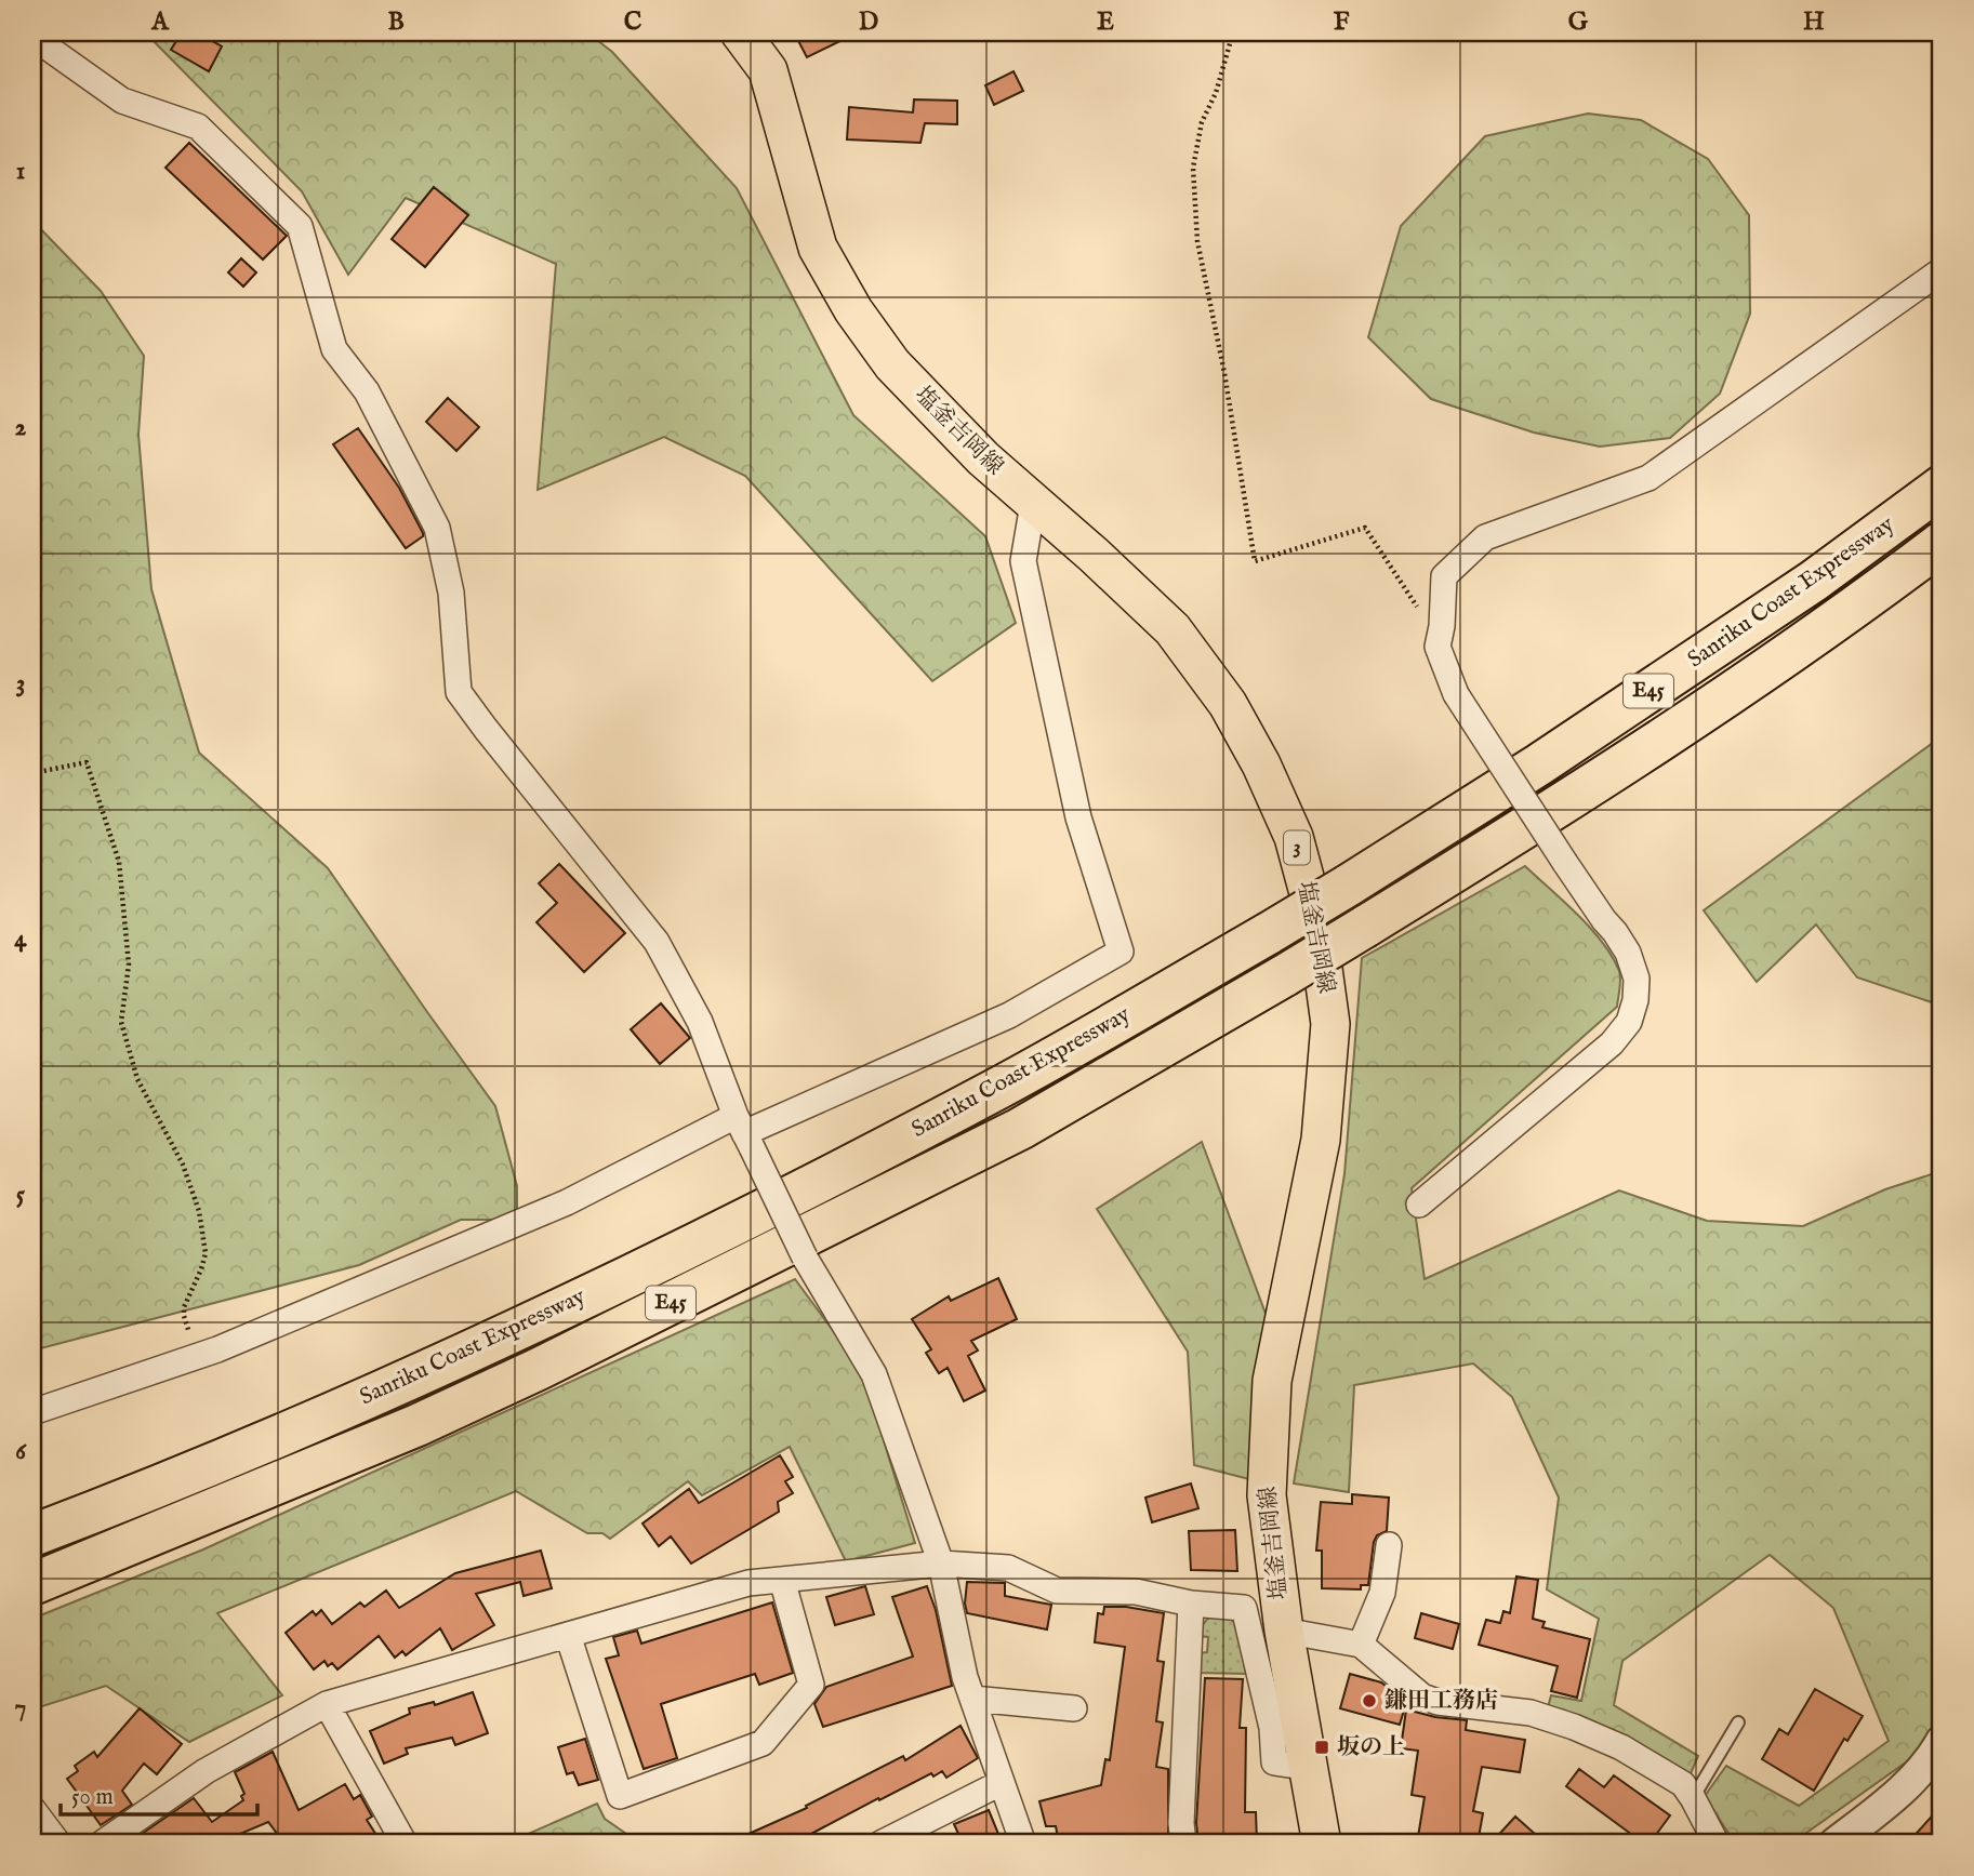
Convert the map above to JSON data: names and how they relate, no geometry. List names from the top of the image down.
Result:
{
  "streets": {
    "highway": ["Sanriku Coast Expressway", "E45"],
    "main road": ["塩釜吉岡線", "3"]
  },
  "places": {
    "other": ["鎌田工務店"],
    "transit": ["坂の上"]
  },
  "scale_bar": "50 m",
  "grid": {
    "columns": [
      "A",
      "B",
      "C",
      "D",
      "E",
      "F",
      "G",
      "H"
    ],
    "rows": [
      "1",
      "2",
      "3",
      "4",
      "5",
      "6",
      "7"
    ]
  }
}
